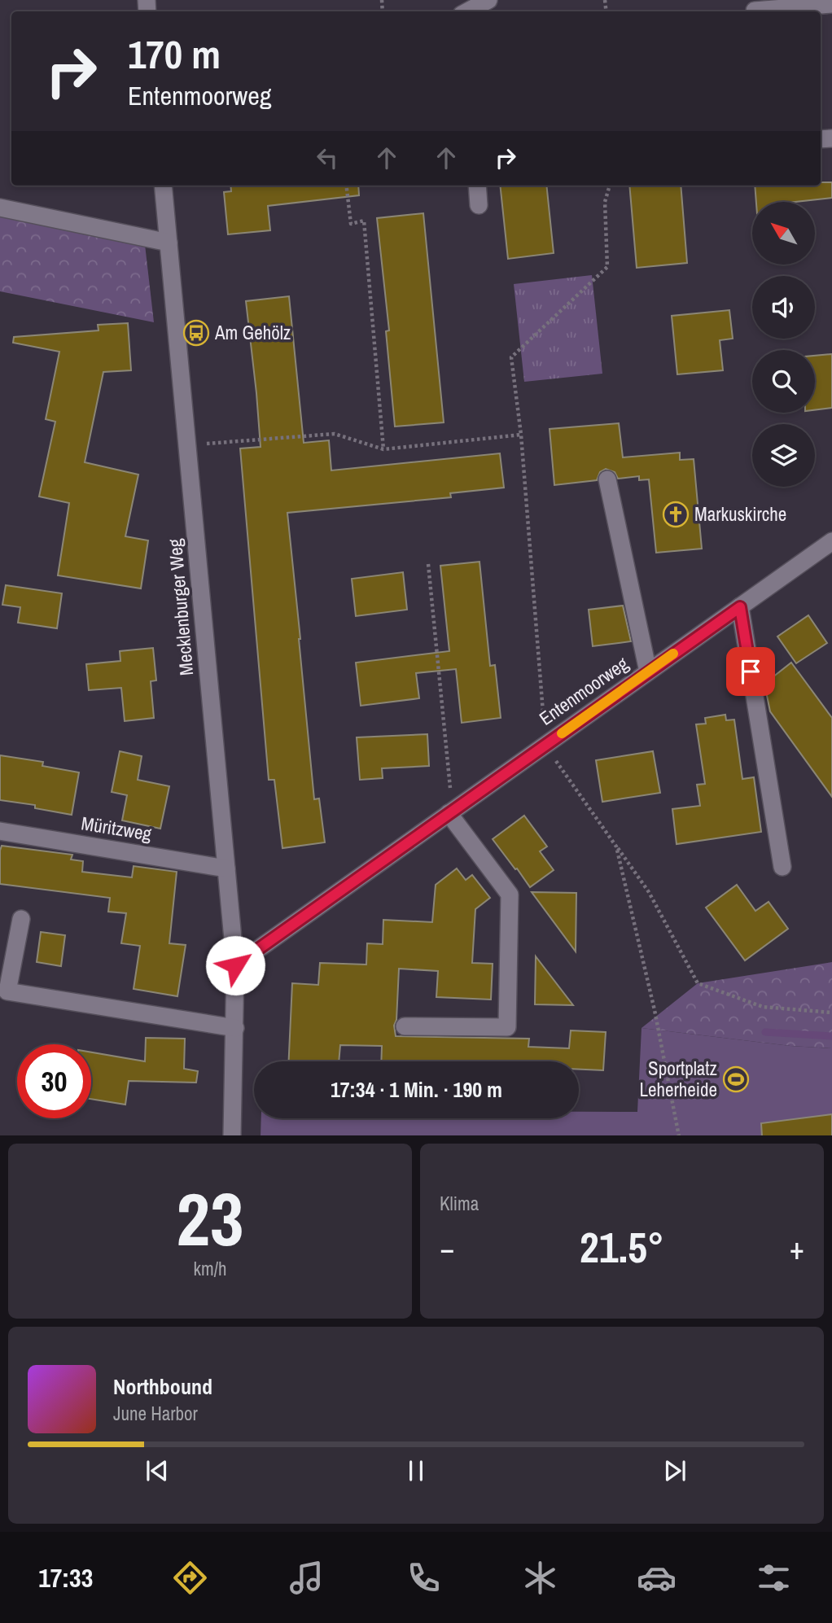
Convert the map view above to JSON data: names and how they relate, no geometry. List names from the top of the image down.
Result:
{
  "streets": {
    "street": ["Mecklenburger Weg", "Entenmoorweg", "Müritzweg"]
  },
  "crossings": [
    ["Mecklenburger Weg", "Entenmoorweg"],
    ["Mecklenburger Weg", "Müritzweg"]
  ],
  "places": {
    "bus stop": ["Am Gehölz"],
    "church": ["Markuskirche"],
    "sports": ["Sportplatz Leherheide"]
  },
  "north": "top left",
  "page": {
    "turn": ["170 m", "Entenmoorweg"],
    "limit": "30",
    "trip": "17:34 · 1 Min. · 190 m",
    "tile": [
      ["23", "km/h"],
      "Klima"
    ],
    "heat": ["−", "21.5°", "+"],
    "song": ["Northbound", "June Harbor"],
    "tabs": "17:33"
  }
}
